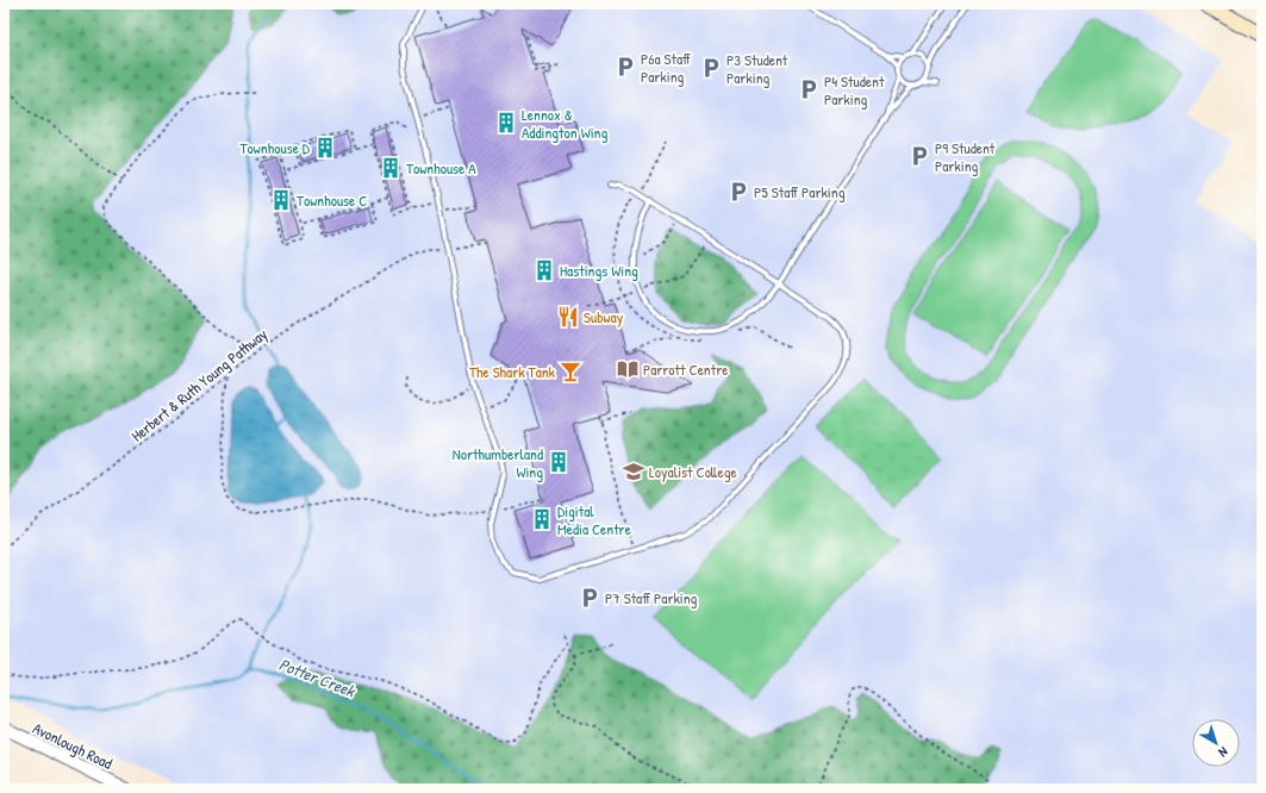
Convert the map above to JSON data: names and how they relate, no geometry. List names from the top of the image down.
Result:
{
  "streets": {
    "street": ["Avonlough Road"],
    "path": ["Herbert & Ruth Young Pathway"]
  },
  "water": ["Potter Creek"],
  "places": {
    "parking": [
      "P6a Staff Parking",
      "P3 Student Parking",
      "P4 Student Parking",
      "P9 Student Parking",
      "P5 Staff Parking",
      "P7 Staff Parking"
    ],
    "building": [
      "Lennox & Addington Wing",
      "Townhouse D",
      "Townhouse A",
      "Townhouse C",
      "Hastings Wing",
      "Northumberland Wing",
      "Digital Media Centre"
    ],
    "restaurant": ["Subway"],
    "library": ["Parrott Centre"],
    "bar": ["The Shark Tank"],
    "school or university": ["Loyalist College"]
  },
  "north": "bottom right"
}
